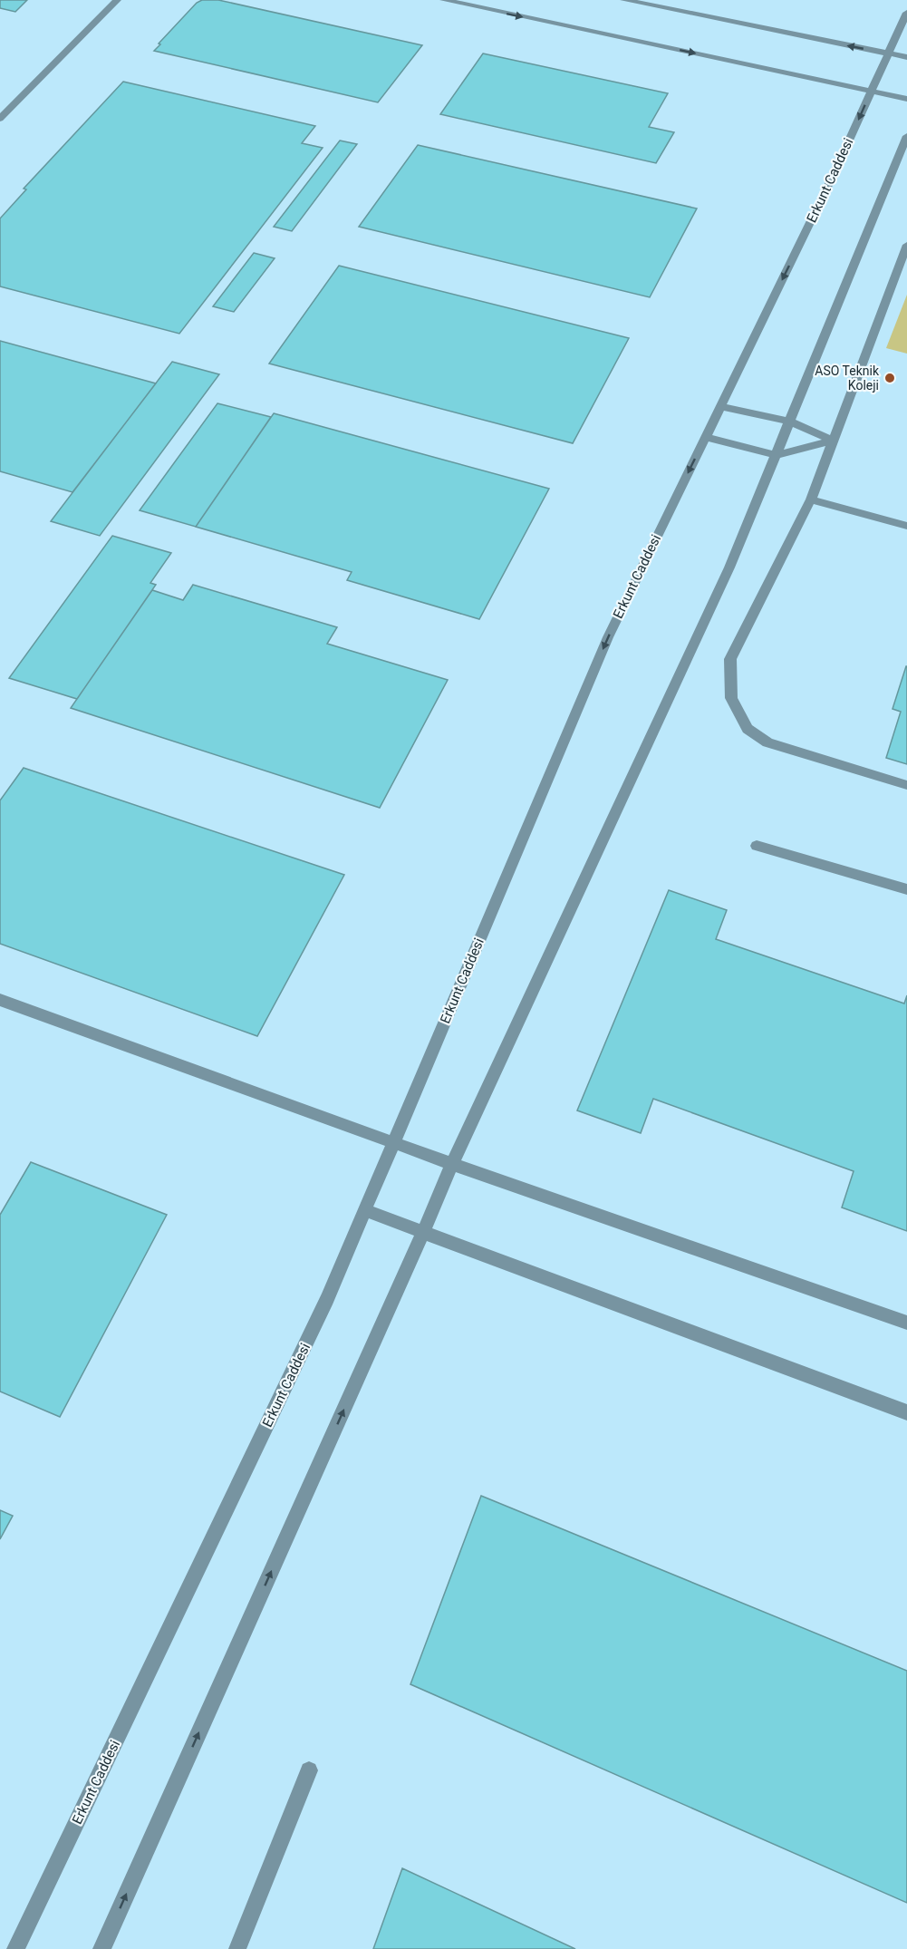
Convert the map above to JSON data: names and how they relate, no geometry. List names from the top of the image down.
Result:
{
  "streets": {
    "street": ["Erkunt Caddesi"]
  },
  "places": ["ASO Teknik Koleji"]
}
